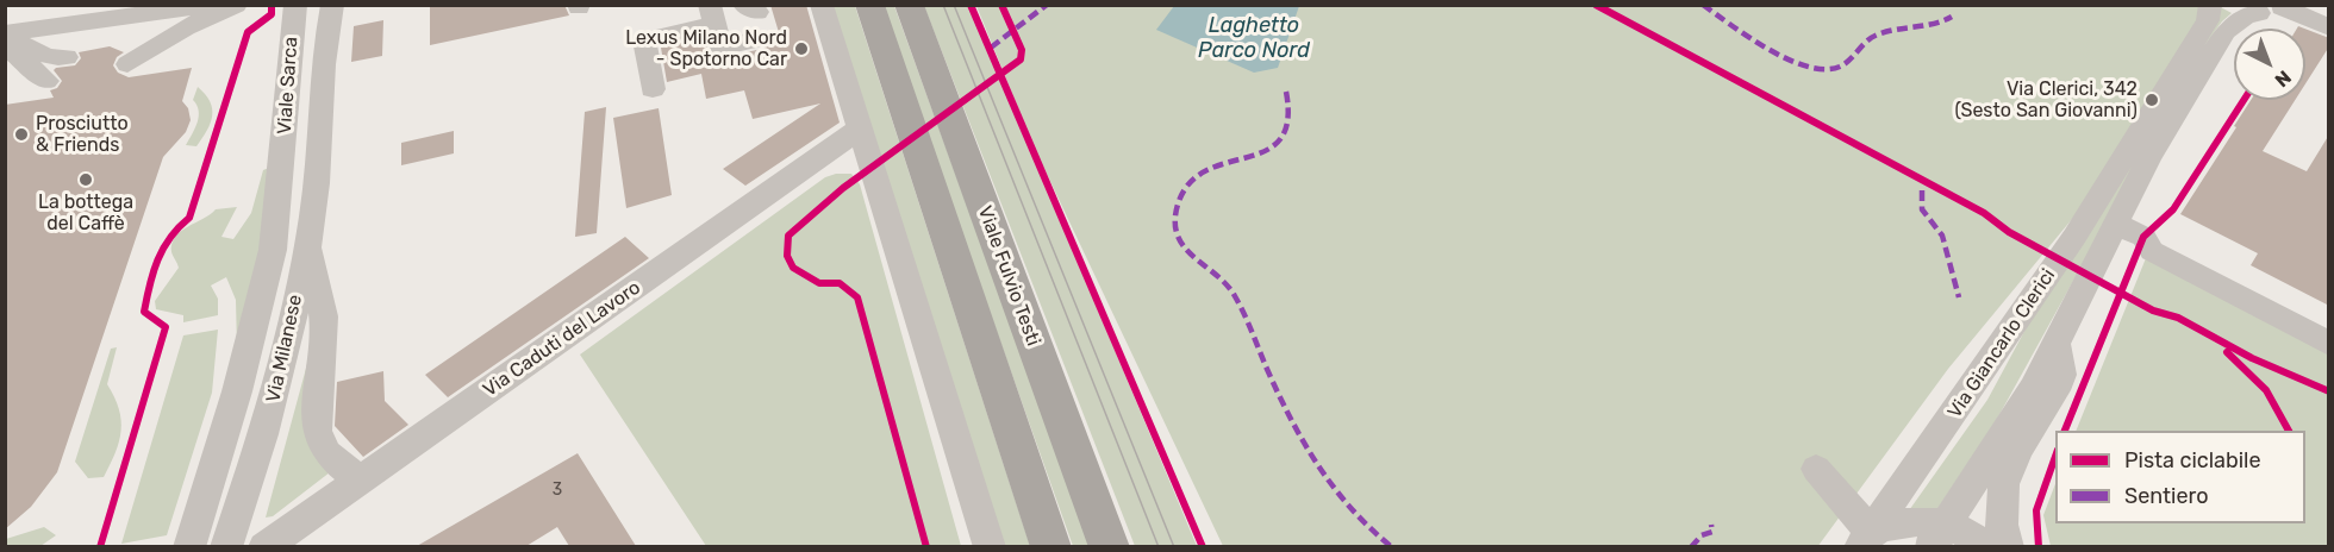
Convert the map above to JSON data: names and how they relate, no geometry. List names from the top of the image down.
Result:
{
  "streets": {
    "main road": ["Viale Fulvio Testi"],
    "street": [
      "Viale Sarca",
      "Via Caduti del Lavoro",
      "Via Giancarlo Clerici",
      "Via Milanese"
    ]
  },
  "crossings": [
    ["Viale Sarca", "Via Milanese"]
  ],
  "water": ["Laghetto Parco Nord"],
  "places": [
    "Lexus Milano Nord - Spotorno Car",
    "Via Clerici, 342 (Sesto San Giovanni)",
    "Prosciutto & Friends",
    "La bottega del Caffè"
  ],
  "house_numbers": ["3"],
  "legend": ["Pista ciclabile", "Sentiero"],
  "north": "bottom right"
}
